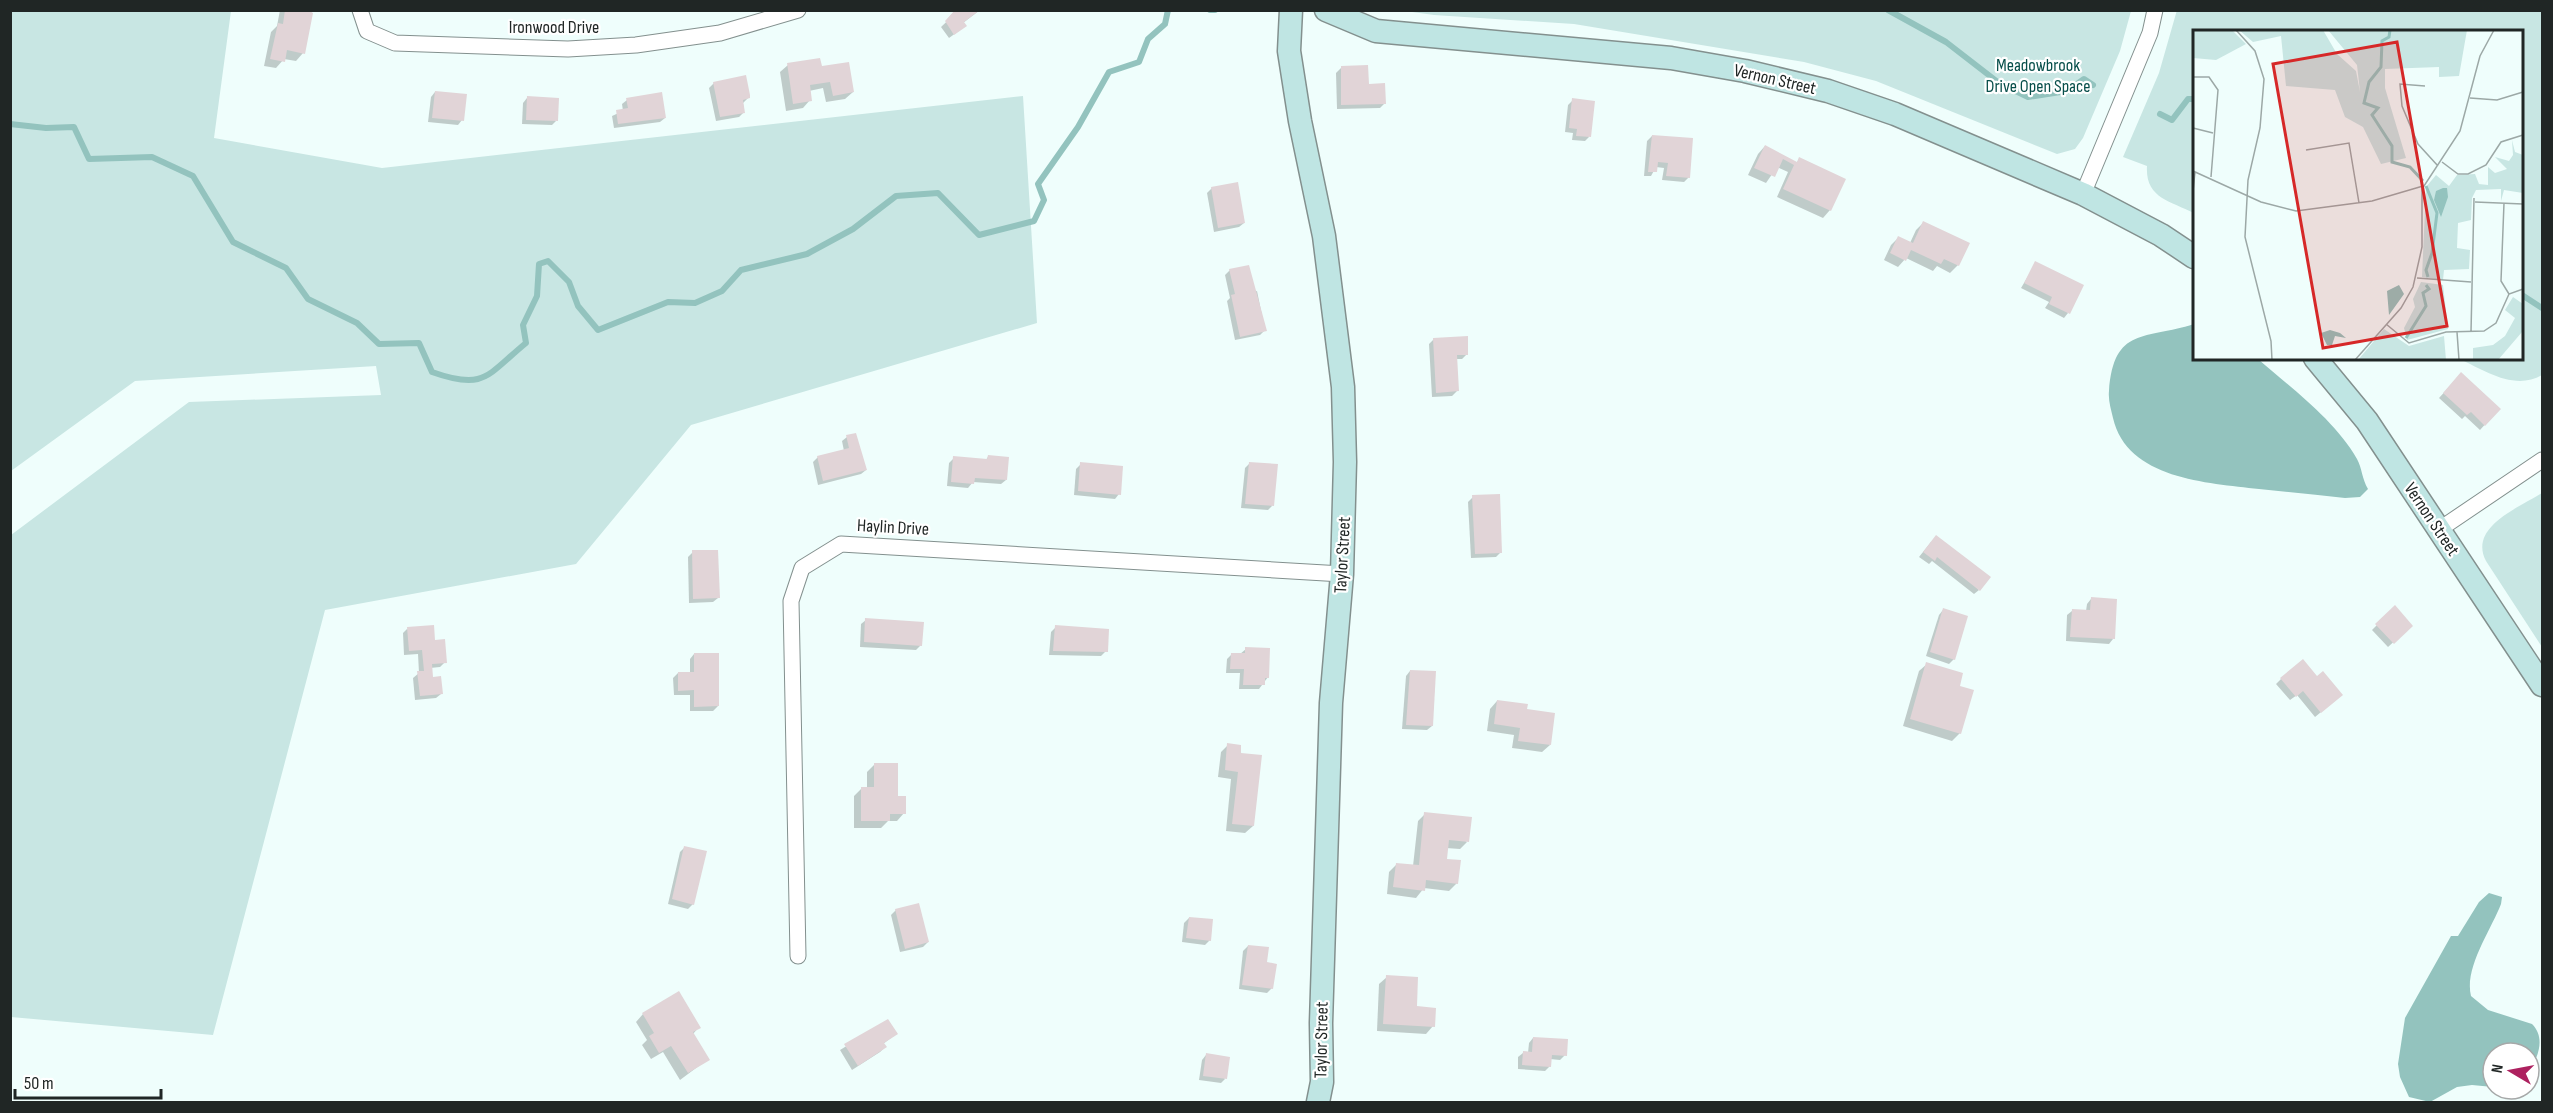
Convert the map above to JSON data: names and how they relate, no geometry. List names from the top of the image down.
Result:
{
  "streets": {
    "street": [
      "Ironwood Drive",
      "Vernon Street",
      "Haylin Drive",
      "Taylor Street"
    ]
  },
  "crossings": [
    ["Haylin Drive", "Taylor Street"]
  ],
  "parks": ["Meadowbrook Drive Open Space"],
  "scale_bar": "50 m",
  "north": "left"
}
